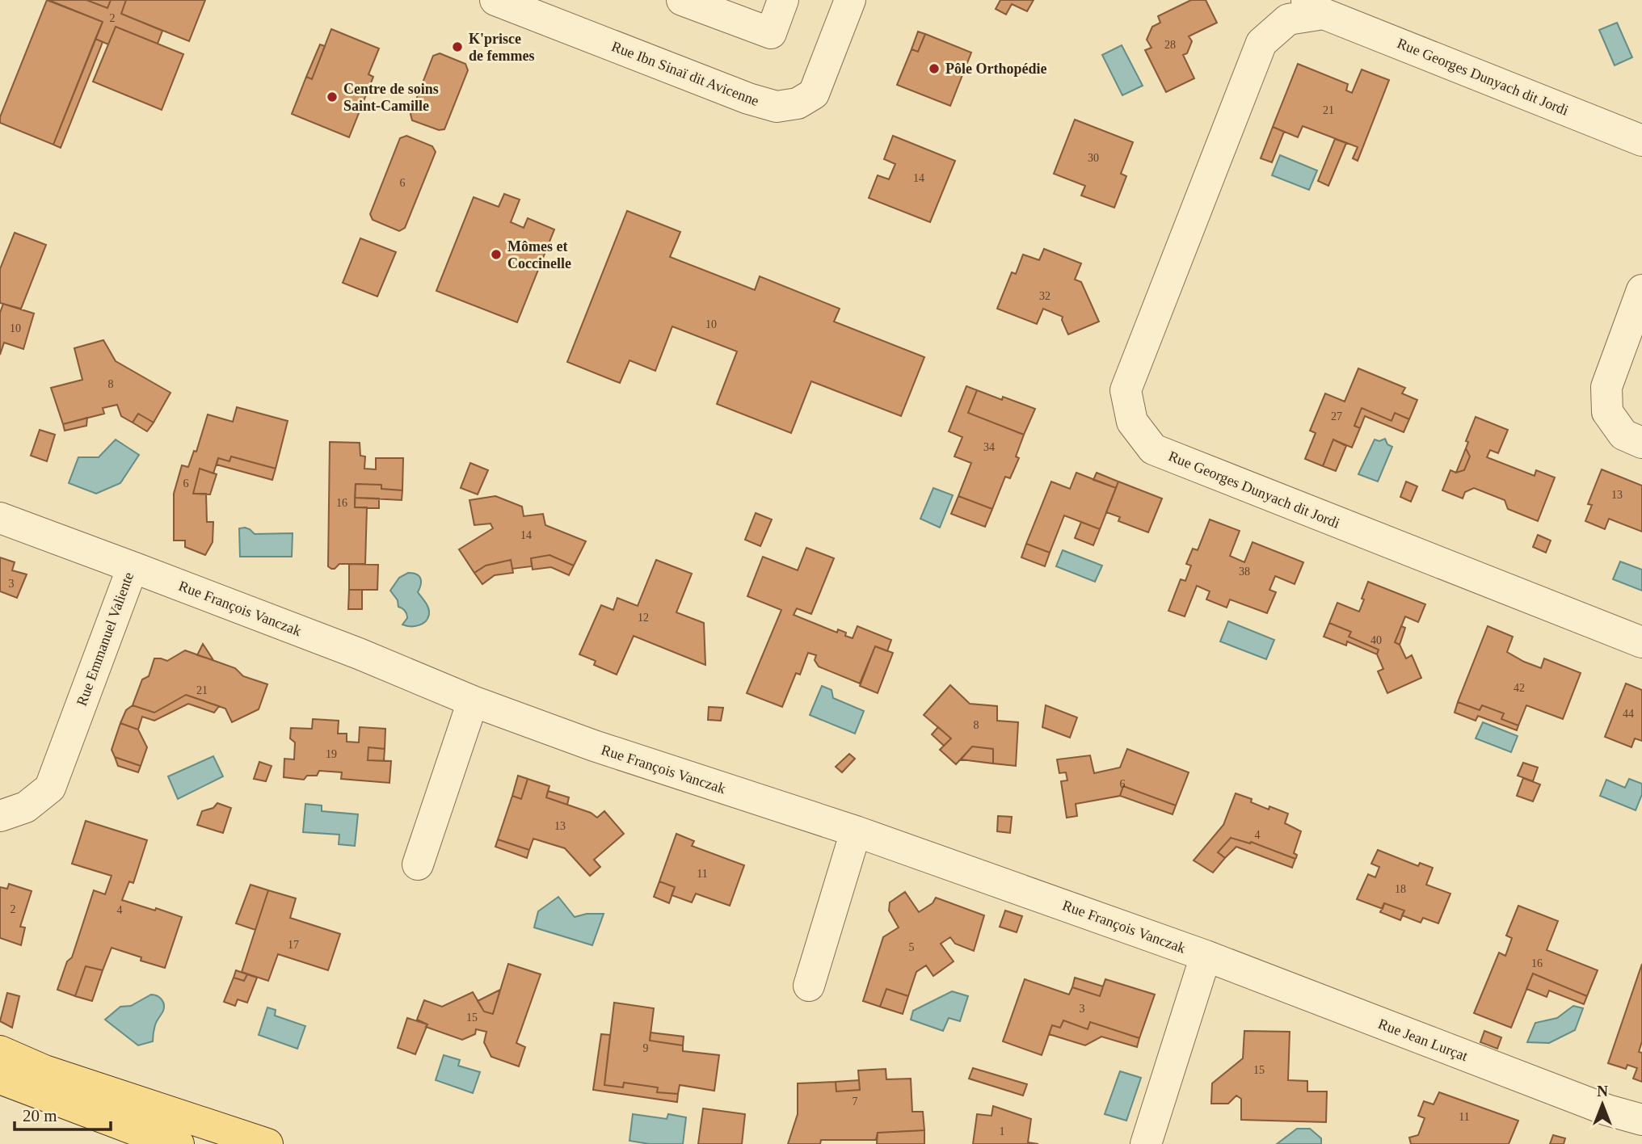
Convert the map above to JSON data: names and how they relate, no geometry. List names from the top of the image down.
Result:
{
  "streets": {
    "street": [
      "Rue Ibn Sinaï dit Avicenne",
      "Rue Georges Dunyach dit Jordi",
      "Rue François Vanczak",
      "Rue Emmanuel Valiente",
      "Rue Jean Lurçat"
    ]
  },
  "crossings": [
    ["Rue François Vanczak", "Rue Emmanuel Valiente"],
    ["Rue François Vanczak", "Rue Jean Lurçat"]
  ],
  "places": [
    "K'prisce de femmes",
    "Pôle Orthopédie",
    "Centre de soins Saint-Camille",
    "Mômes et Coccinelle"
  ],
  "house_numbers": [
    "2",
    "28",
    "21",
    "30",
    "14",
    "6",
    "32",
    "10",
    "10",
    "8",
    "27",
    "34",
    "6",
    "13",
    "16",
    "14",
    "38",
    "3",
    "12",
    "40",
    "42",
    "21",
    "44",
    "8",
    "19",
    "6",
    "13",
    "4",
    "11",
    "18",
    "2",
    "4",
    "17",
    "5",
    "16",
    "3",
    "15",
    "9",
    "15",
    "7",
    "11",
    "1"
  ],
  "scale_bar": "20 m",
  "north": "top"
}
